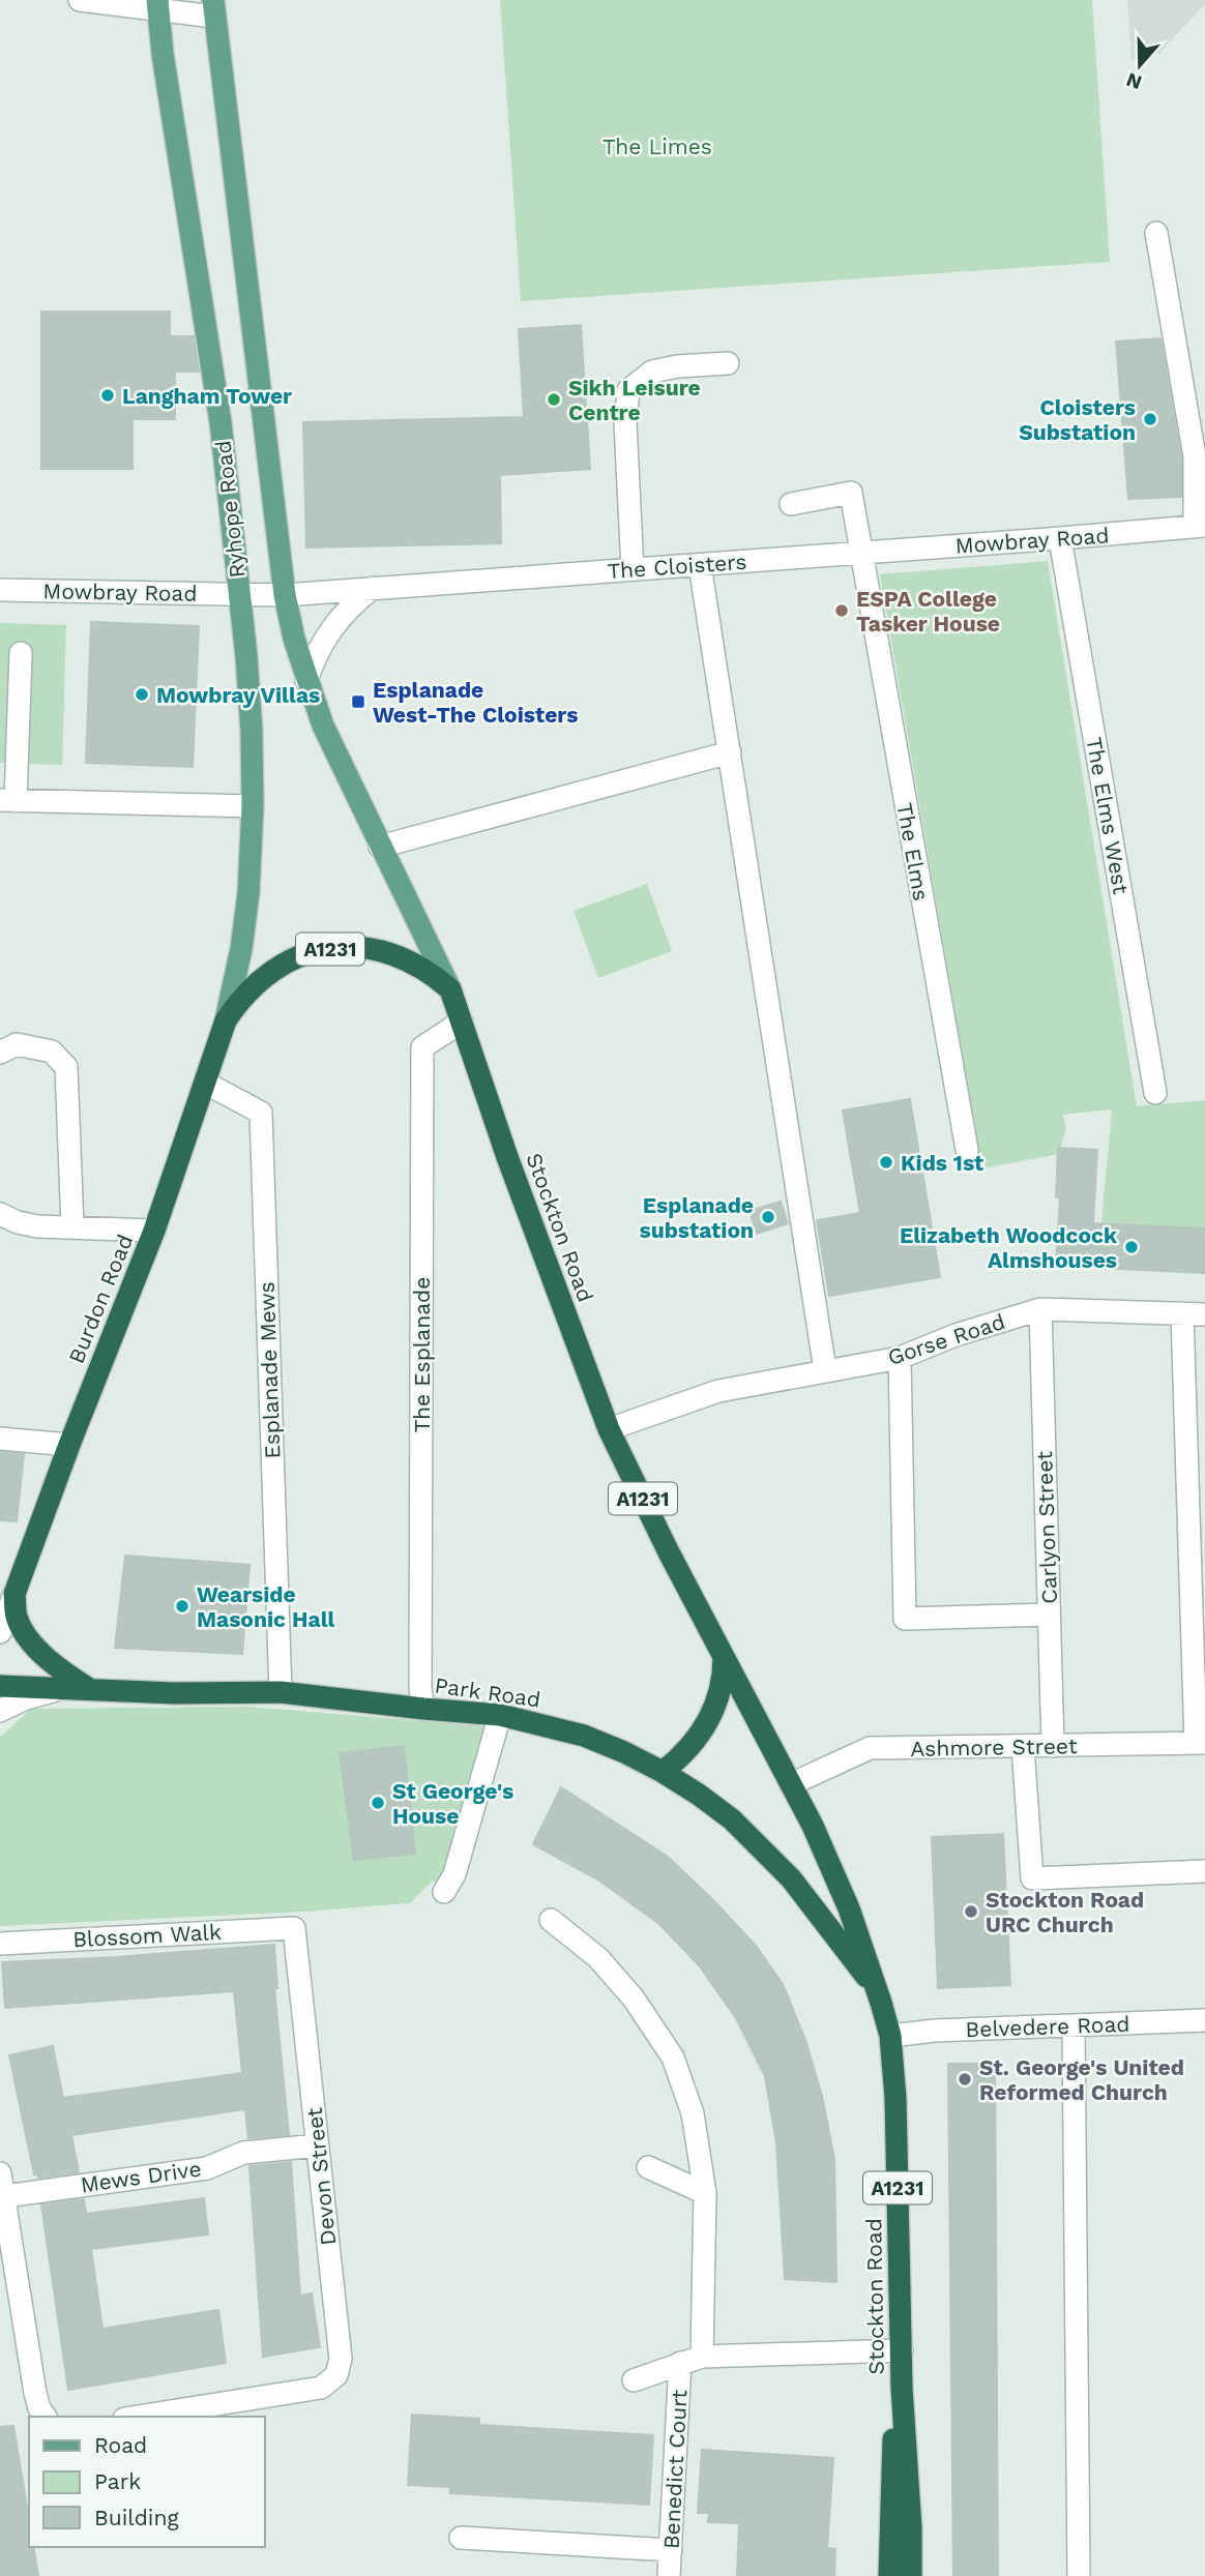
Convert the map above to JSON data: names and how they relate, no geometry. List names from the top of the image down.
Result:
{
  "streets": {
    "highway": [
      "A1231",
      "Stockton Road",
      "Burdon Road",
      "Park Road"
    ],
    "main road": ["Ryhope Road"],
    "street": [
      "Mowbray Road",
      "The Cloisters",
      "The Elms West",
      "The Elms",
      "Gorse Road",
      "The Esplanade",
      "Esplanade Mews",
      "Carlyon Street",
      "Ashmore Street",
      "Blossom Walk",
      "Belvedere Road",
      "Mews Drive",
      "Devon Street",
      "Benedict Court"
    ]
  },
  "crossings": [
    ["Ryhope Road", "Mowbray Road"],
    ["Ryhope Road", "The Cloisters"],
    ["Ryhope Road", "A1231"],
    ["Ryhope Road", "Stockton Road"],
    ["Ryhope Road", "Burdon Road"],
    ["Mowbray Road", "The Cloisters"],
    ["Mowbray Road", "The Elms West"],
    ["Mowbray Road", "The Elms"],
    ["The Cloisters", "The Elms"],
    ["A1231", "Stockton Road"],
    ["A1231", "Burdon Road"],
    ["Stockton Road", "Gorse Road"],
    ["Stockton Road", "The Esplanade"],
    ["Stockton Road", "Park Road"],
    ["Stockton Road", "Ashmore Street"],
    ["Stockton Road", "Belvedere Road"],
    ["Burdon Road", "Esplanade Mews"],
    ["Gorse Road", "Carlyon Street"],
    ["The Esplanade", "Park Road"],
    ["Esplanade Mews", "Park Road"],
    ["Carlyon Street", "Ashmore Street"],
    ["Blossom Walk", "Devon Street"],
    ["Mews Drive", "Devon Street"]
  ],
  "parks": ["The Limes"],
  "places": {
    "other": [
      "Langham Tower",
      "Sikh Leisure Centre",
      "Cloisters Substation",
      "ESPA College Tasker House",
      "Mowbray Villas",
      "Kids 1st",
      "Esplanade substation",
      "Elizabeth Woodcock Almshouses",
      "Wearside Masonic Hall",
      "St George's House",
      "Stockton Road URC Church",
      "St. George's United Reformed Church"
    ],
    "transit": ["Esplanade West-The Cloisters"]
  },
  "legend": ["Road", "Park", "Building"],
  "north": "bottom"
}
